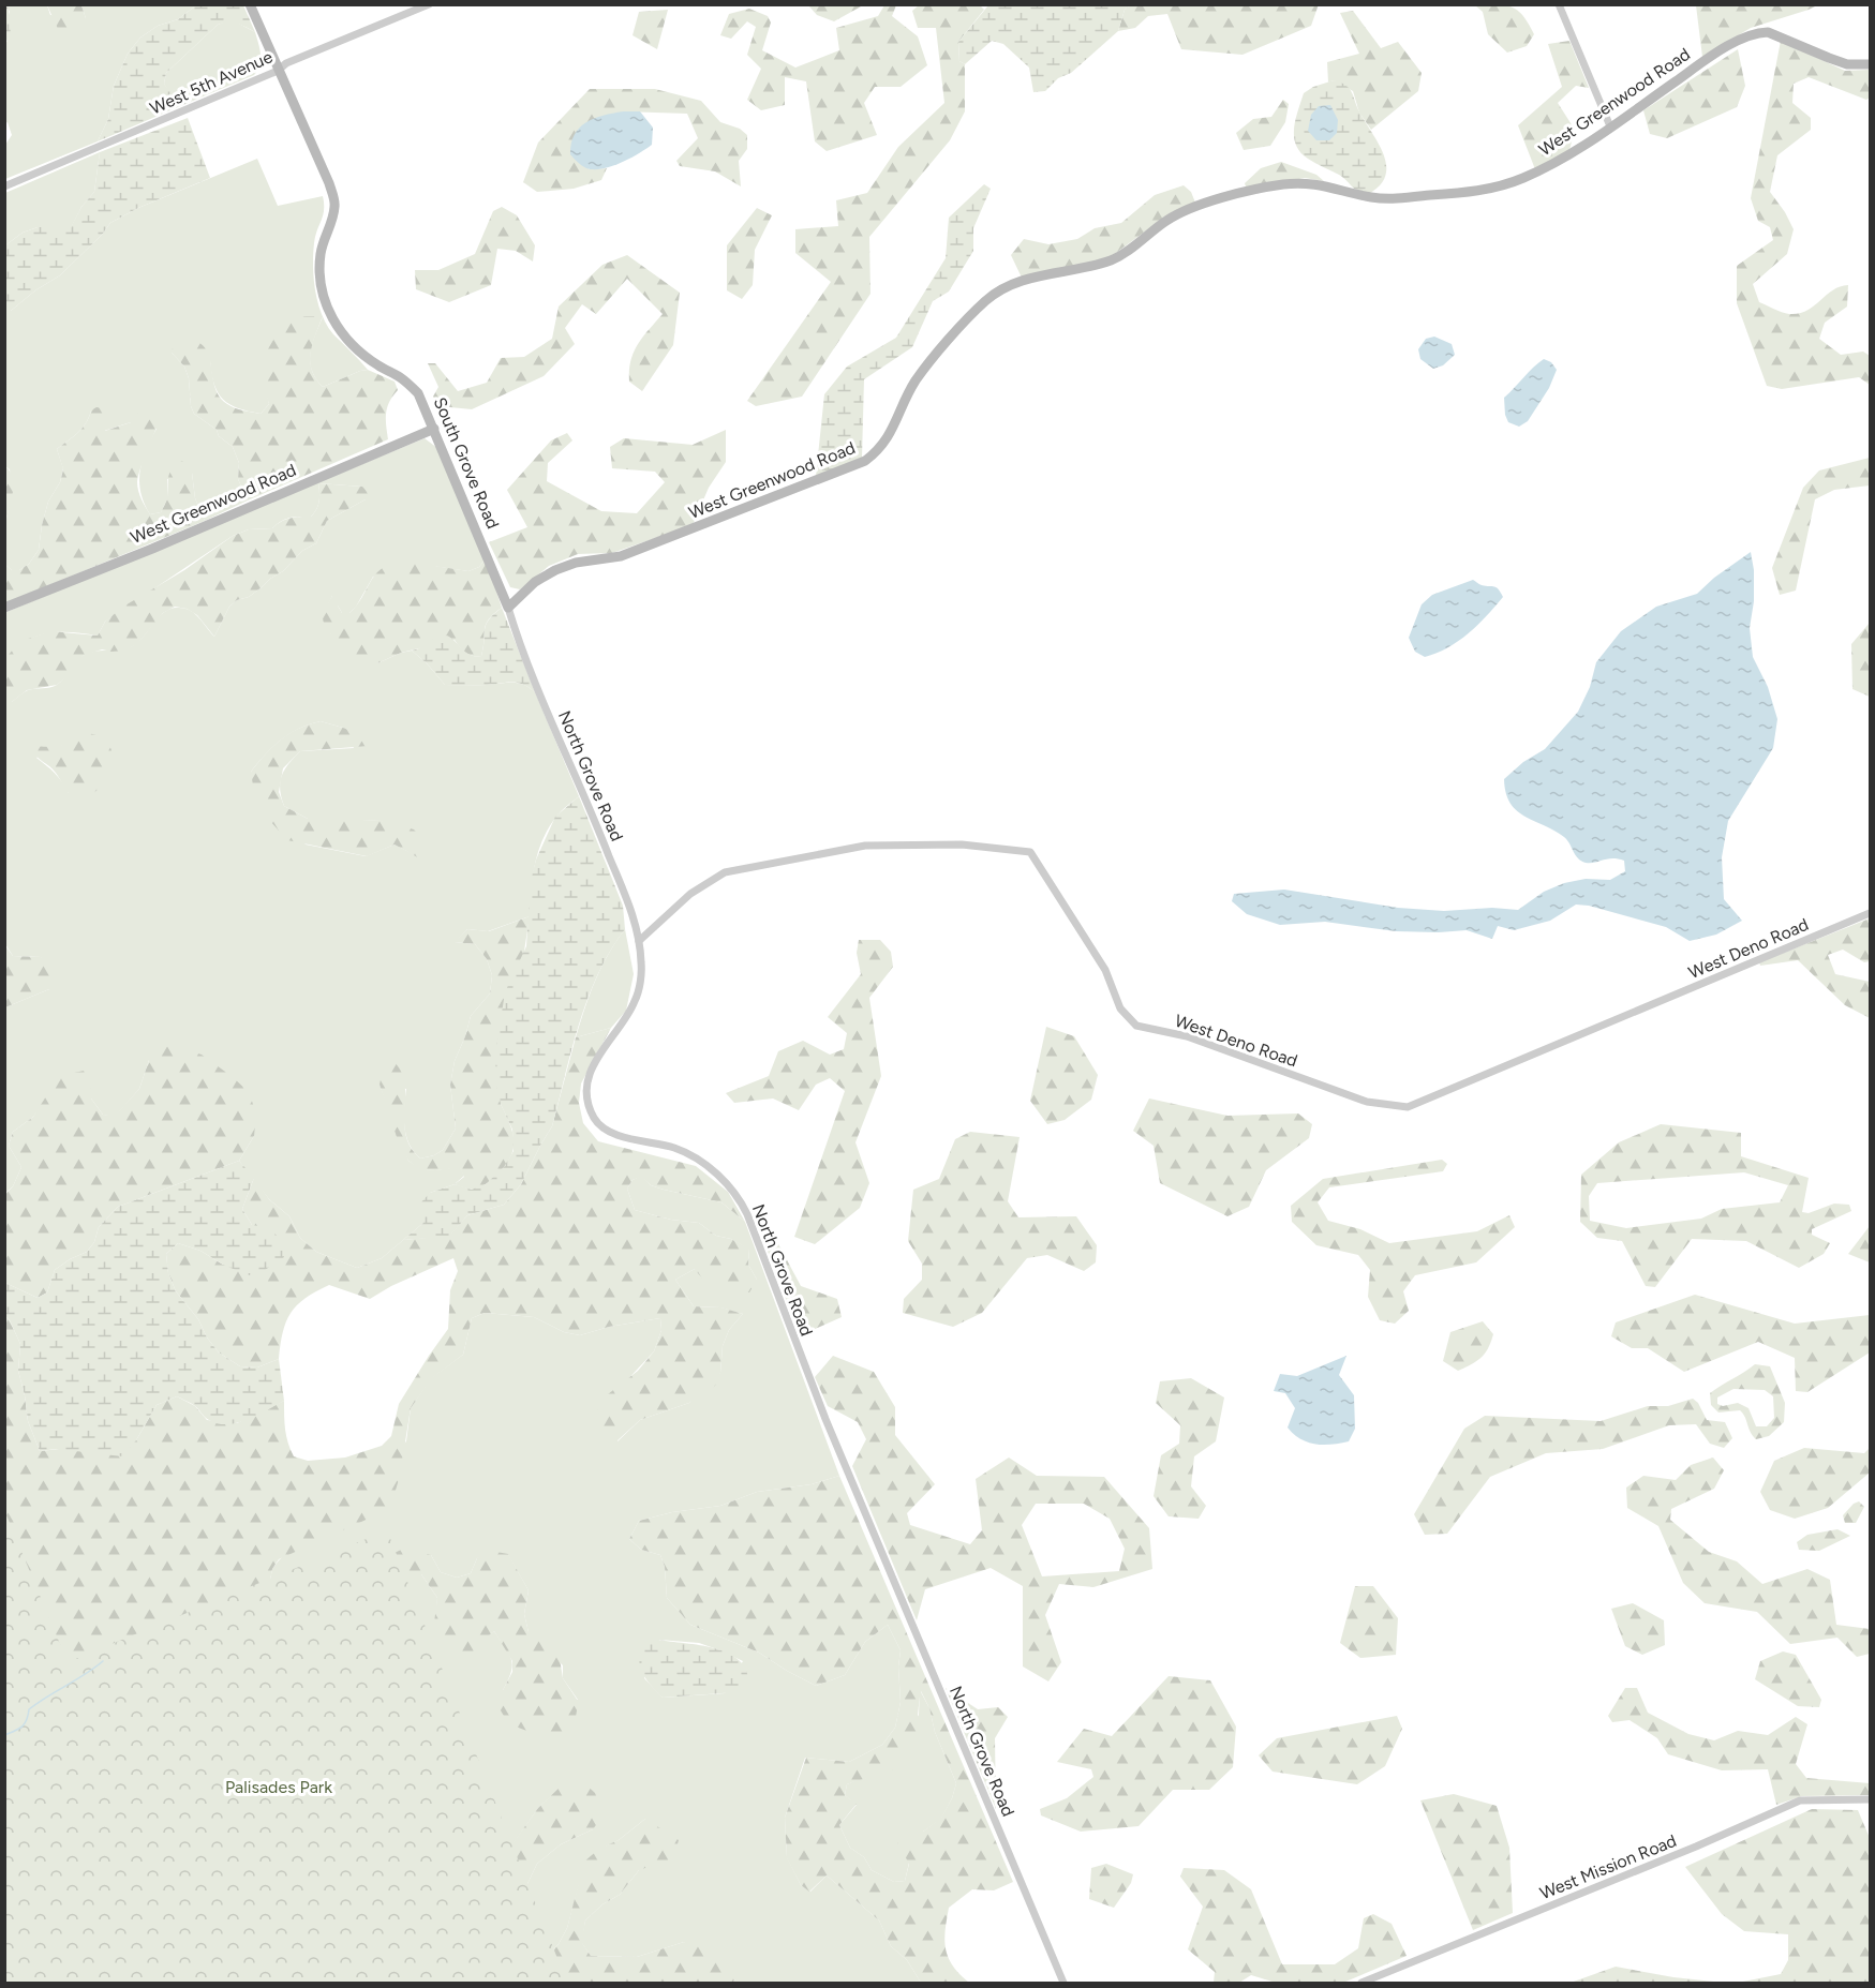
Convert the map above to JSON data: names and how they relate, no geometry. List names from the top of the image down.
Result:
{
  "streets": {
    "street": [
      "West 5th Avenue",
      "West Greenwood Road",
      "South Grove Road",
      "North Grove Road",
      "West Deno Road",
      "West Mission Road"
    ]
  },
  "crossings": [
    ["West 5th Avenue", "South Grove Road"],
    ["West Greenwood Road", "South Grove Road"],
    ["West Greenwood Road", "North Grove Road"],
    ["South Grove Road", "North Grove Road"],
    ["North Grove Road", "West Deno Road"]
  ],
  "parks": ["Palisades Park"]
}
